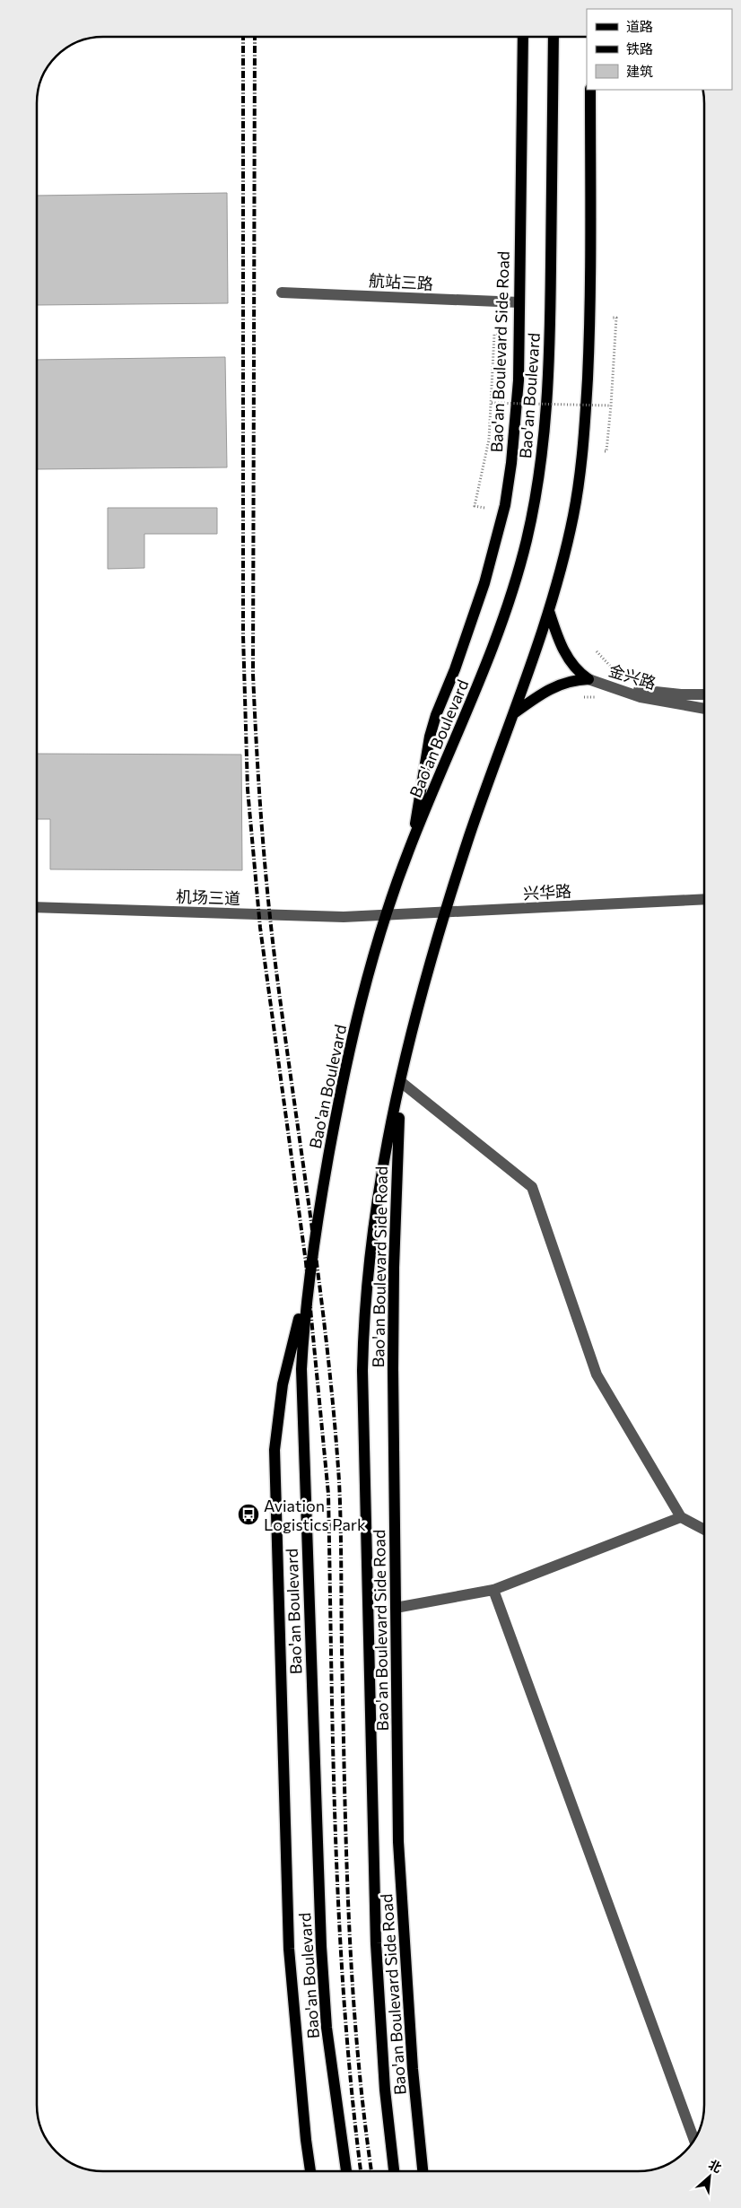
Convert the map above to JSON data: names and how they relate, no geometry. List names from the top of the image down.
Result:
{
  "streets": {
    "main road": ["Bao'an Boulevard Side Road", "Bao'an Boulevard"],
    "street": [
      "航站三路",
      "金兴路",
      "兴华路",
      "机场三道"
    ]
  },
  "crossings": [
    ["航站三路", "Bao'an Boulevard Side Road"],
    ["Bao'an Boulevard Side Road", "Bao'an Boulevard"],
    ["Bao'an Boulevard", "兴华路"],
    ["Bao'an Boulevard", "机场三道"],
    ["兴华路", "机场三道"]
  ],
  "places": {
    "bus stop": ["Aviation Logistics Park"]
  },
  "legend": ["道路", "铁路", "建筑"],
  "north": "top right"
}
